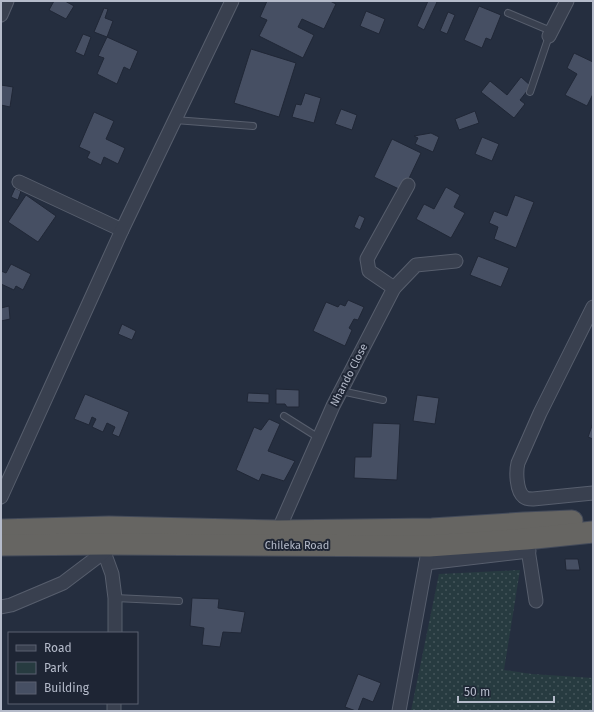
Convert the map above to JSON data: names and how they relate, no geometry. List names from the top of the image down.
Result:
{
  "streets": {
    "highway": ["Chileka Road"],
    "street": ["Nhando Close"]
  },
  "crossings": [
    ["Nhando Close", "Chileka Road"]
  ],
  "legend": ["Road", "Park", "Building"],
  "scale_bar": "50 m"
}
